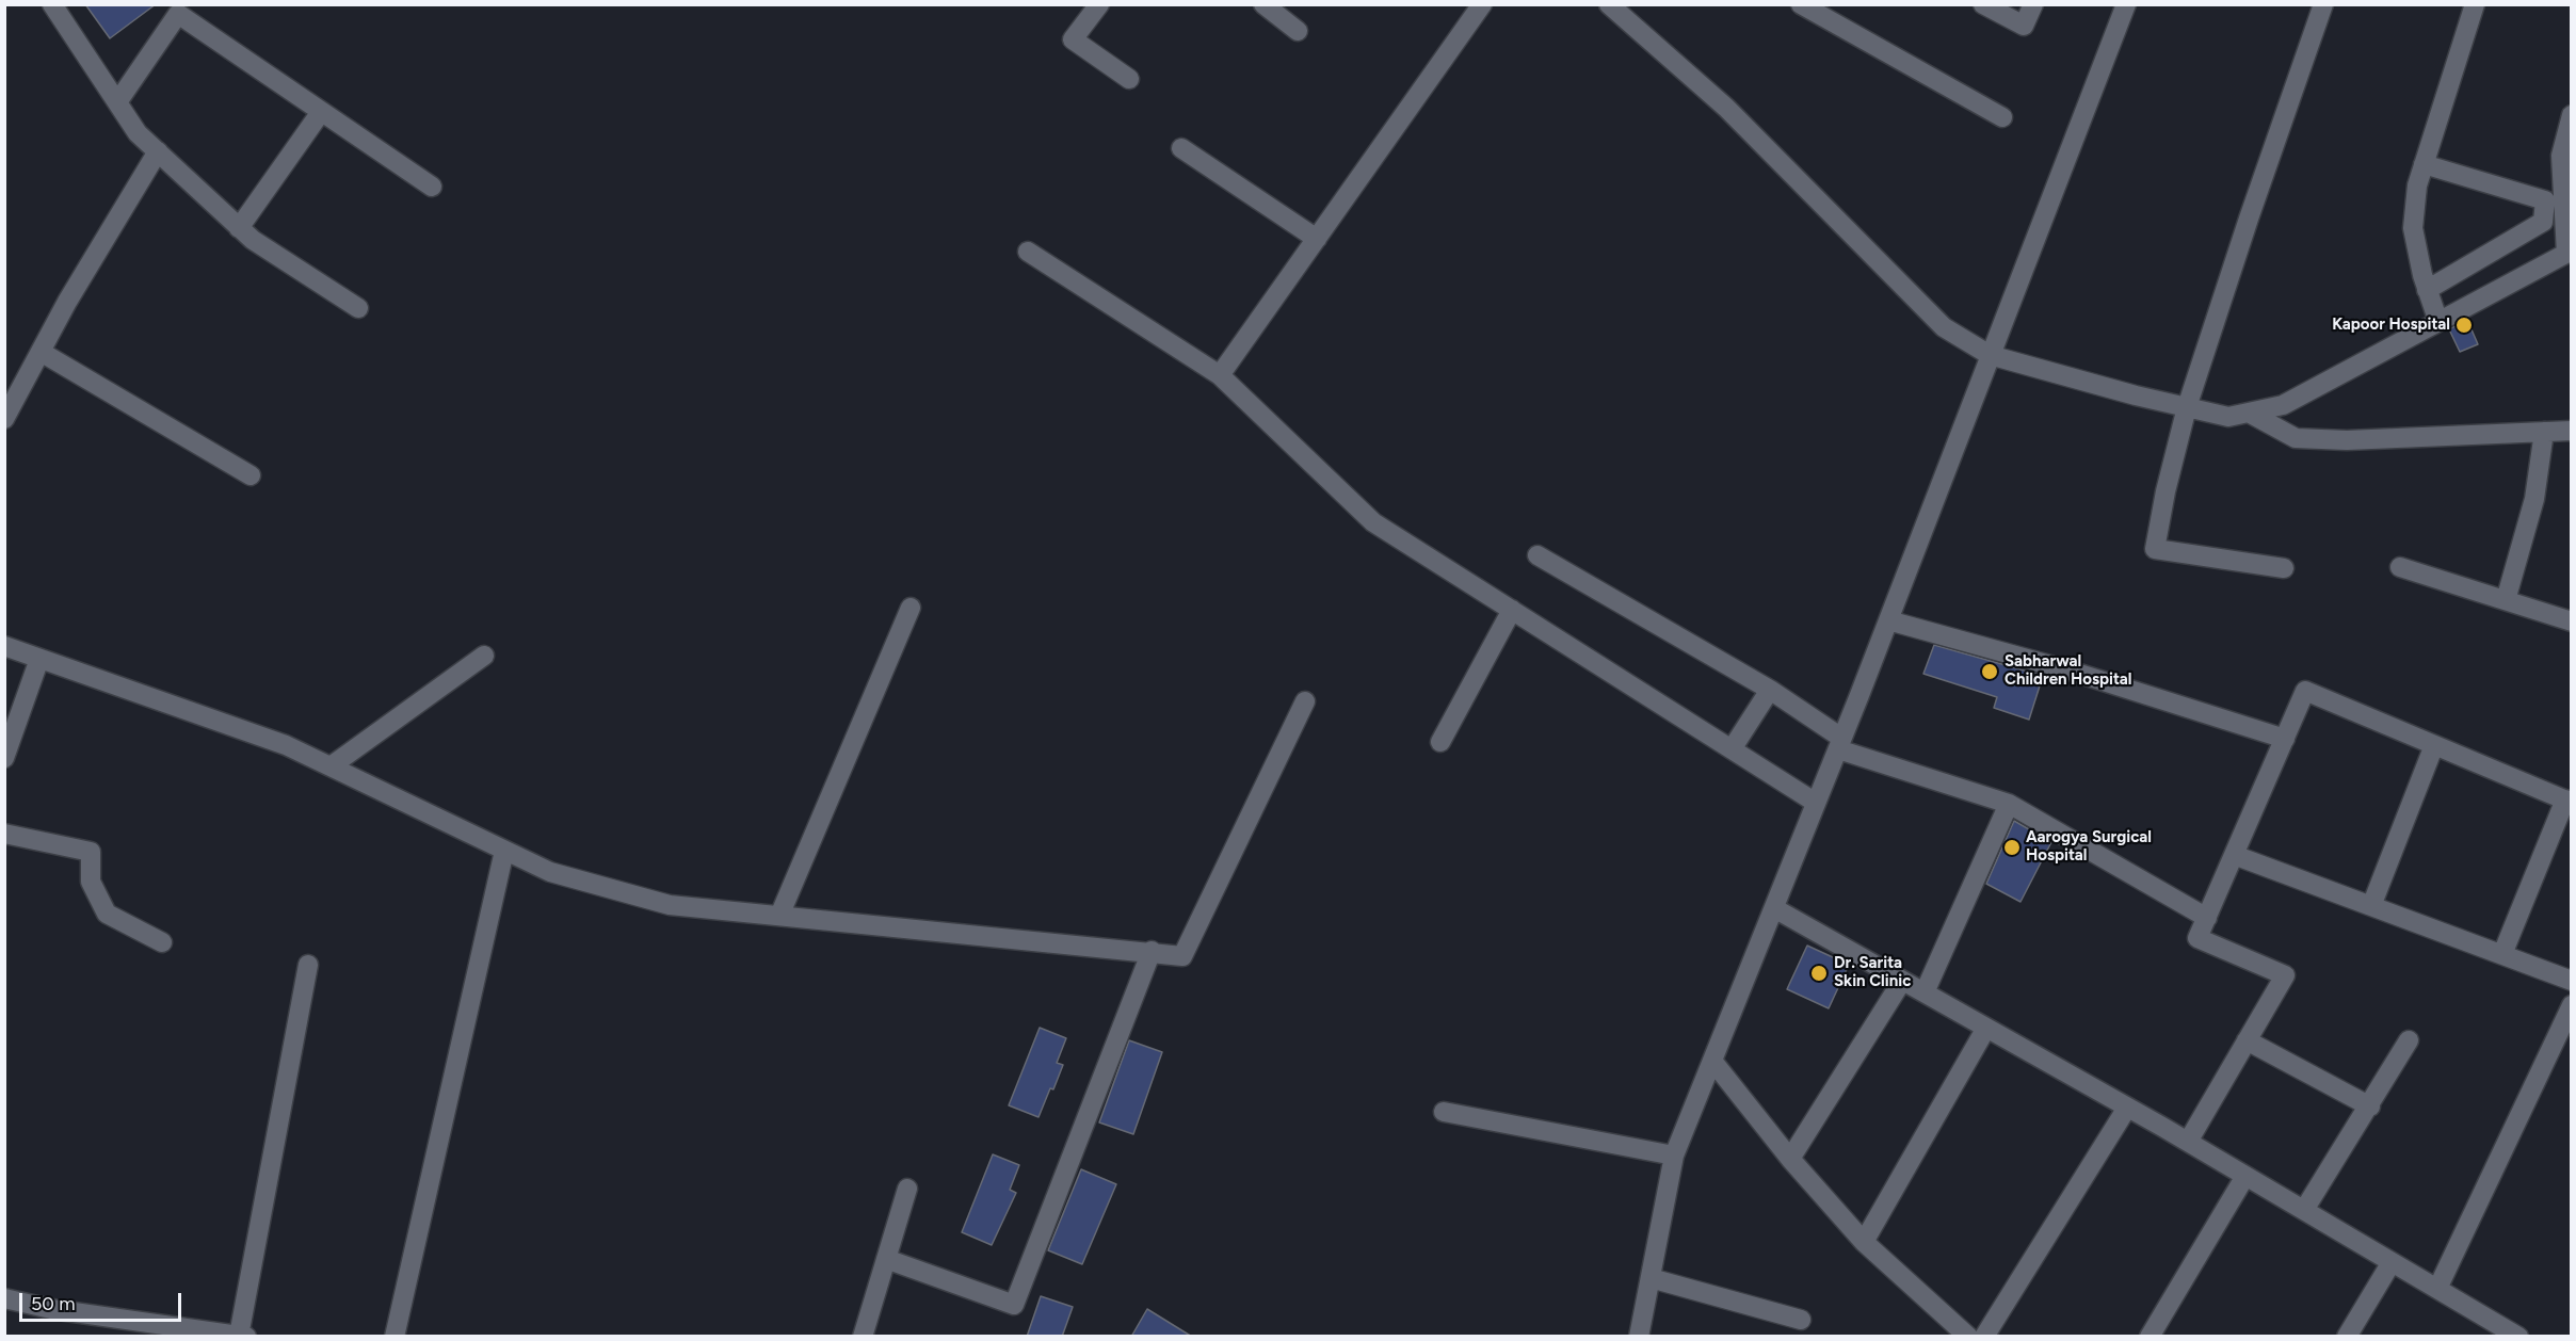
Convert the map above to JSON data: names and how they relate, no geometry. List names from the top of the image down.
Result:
{
  "places": [
    "Kapoor Hospital",
    "Sabharwal Children Hospital",
    "Aarogya Surgical Hospital",
    "Dr. Sarita Skin Clinic"
  ],
  "scale_bar": "50 m"
}
